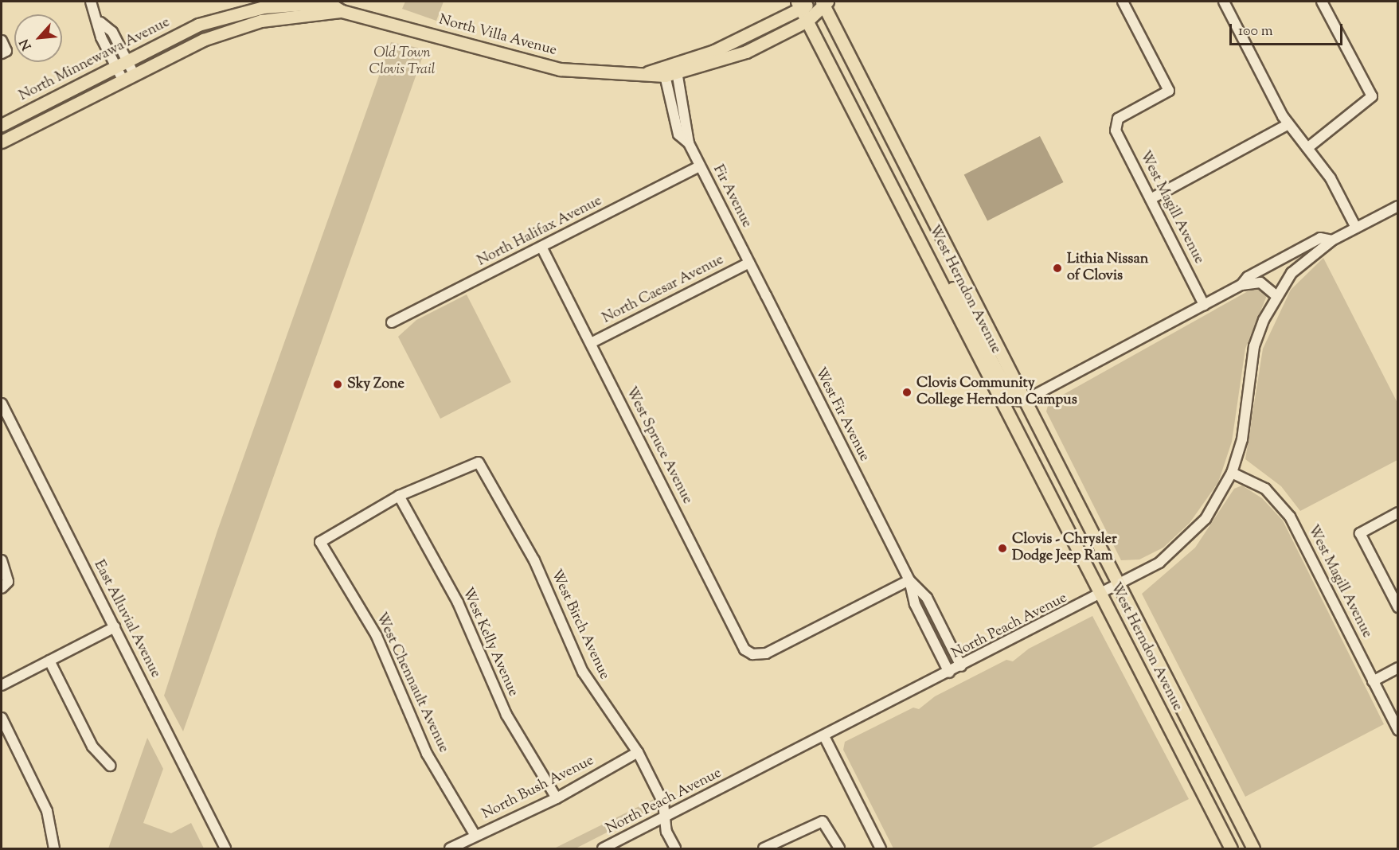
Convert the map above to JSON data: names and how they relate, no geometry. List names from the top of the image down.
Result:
{
  "streets": {
    "main road": ["North Villa Avenue", "North Minnewawa Avenue", "West Herndon Avenue"],
    "street": [
      "Fir Avenue",
      "West Magill Avenue",
      "North Halifax Avenue",
      "North Caesar Avenue",
      "West Fir Avenue",
      "West Spruce Avenue",
      "East Alluvial Avenue",
      "West Birch Avenue",
      "North Peach Avenue",
      "West Kelly Avenue",
      "West Chennault Avenue",
      "North Bush Avenue"
    ]
  },
  "crossings": [
    ["North Villa Avenue", "North Minnewawa Avenue"],
    ["North Villa Avenue", "Fir Avenue"],
    ["North Villa Avenue", "West Herndon Avenue"],
    ["Fir Avenue", "North Halifax Avenue"],
    ["Fir Avenue", "North Caesar Avenue"],
    ["Fir Avenue", "West Fir Avenue"],
    ["West Magill Avenue", "North Peach Avenue"],
    ["North Halifax Avenue", "West Spruce Avenue"],
    ["North Caesar Avenue", "West Fir Avenue"],
    ["North Caesar Avenue", "West Spruce Avenue"],
    ["West Herndon Avenue", "North Peach Avenue"],
    ["West Fir Avenue", "West Spruce Avenue"],
    ["West Fir Avenue", "North Peach Avenue"],
    ["West Birch Avenue", "North Peach Avenue"],
    ["West Birch Avenue", "West Kelly Avenue"],
    ["West Birch Avenue", "West Chennault Avenue"],
    ["West Birch Avenue", "North Bush Avenue"],
    ["West Kelly Avenue", "West Chennault Avenue"],
    ["West Kelly Avenue", "North Bush Avenue"],
    ["West Chennault Avenue", "North Bush Avenue"]
  ],
  "parks": ["Old Town Clovis Trail"],
  "places": [
    "Lithia Nissan of Clovis",
    "Sky Zone",
    "Clovis Community College Herndon Campus",
    "Clovis - Chrysler Dodge Jeep Ram"
  ],
  "scale_bar": "100 m",
  "north": "bottom left"
}
